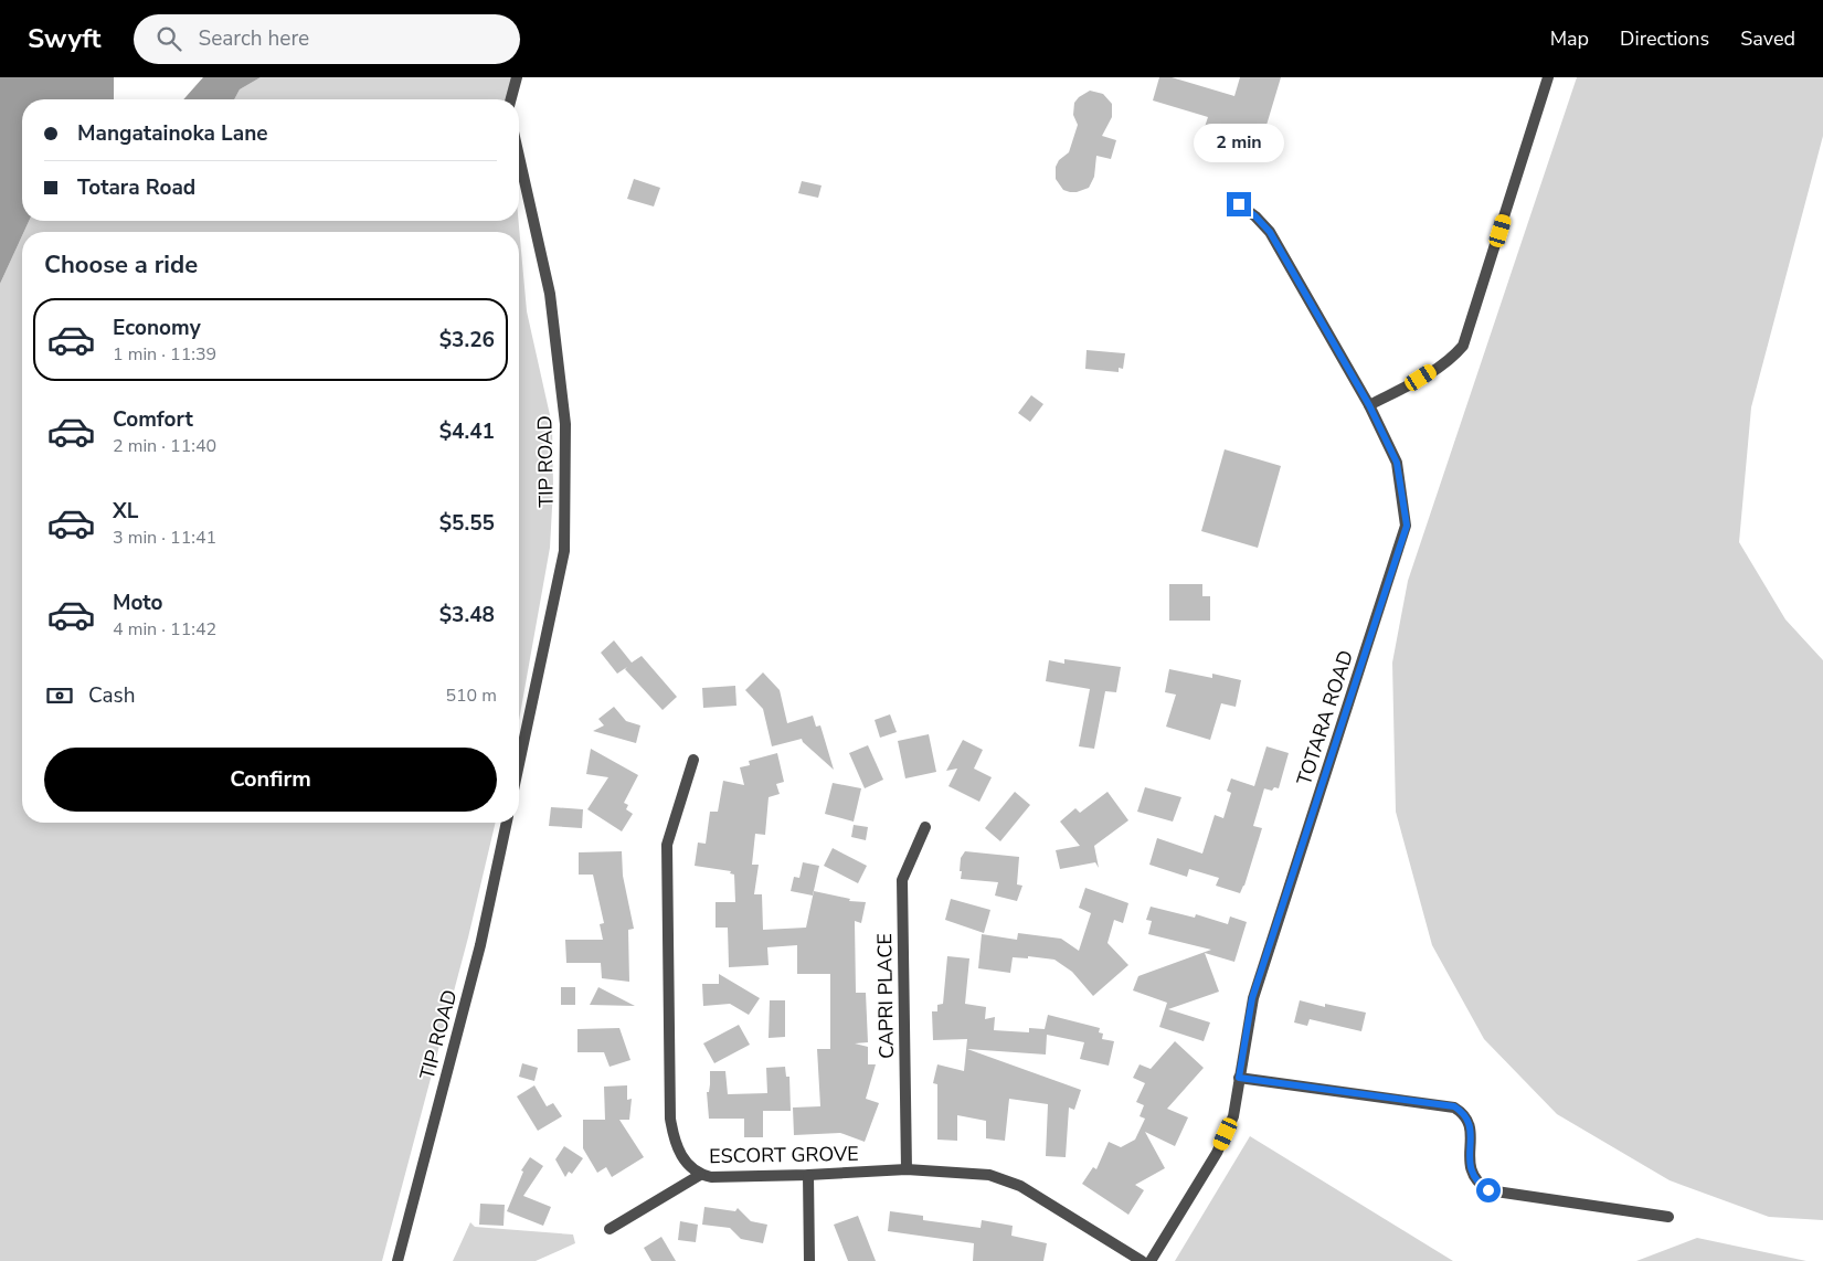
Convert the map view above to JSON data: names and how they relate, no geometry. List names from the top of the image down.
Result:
{
  "streets": {
    "street": [
      "TIP ROAD",
      "TOTARA ROAD",
      "CAPRI PLACE",
      "ESCORT GROVE"
    ]
  },
  "crossings": [
    ["CAPRI PLACE", "ESCORT GROVE"]
  ],
  "page": {
    "header": "Swyft",
    "search": "Search here",
    "nav": ["Map", "Directions", "Saved"],
    "banner": ["Mangatainoka Lane", "Totara Road"],
    "bubble": "2 min",
    "heading": "Choose a ride",
    "list": [
      {
        "name": "Economy",
        "note": "1 min · 11:39",
        "value": "$3.26"
      },
      {
        "name": "Comfort",
        "note": "2 min · 11:40",
        "value": "$4.41"
      },
      {
        "name": "XL",
        "note": "3 min · 11:41",
        "value": "$5.55"
      },
      {
        "name": "Moto",
        "note": "4 min · 11:42",
        "value": "$3.48"
      }
    ],
    "pay": ["Cash", "510 m"],
    "buttons": "Confirm"
  }
}
